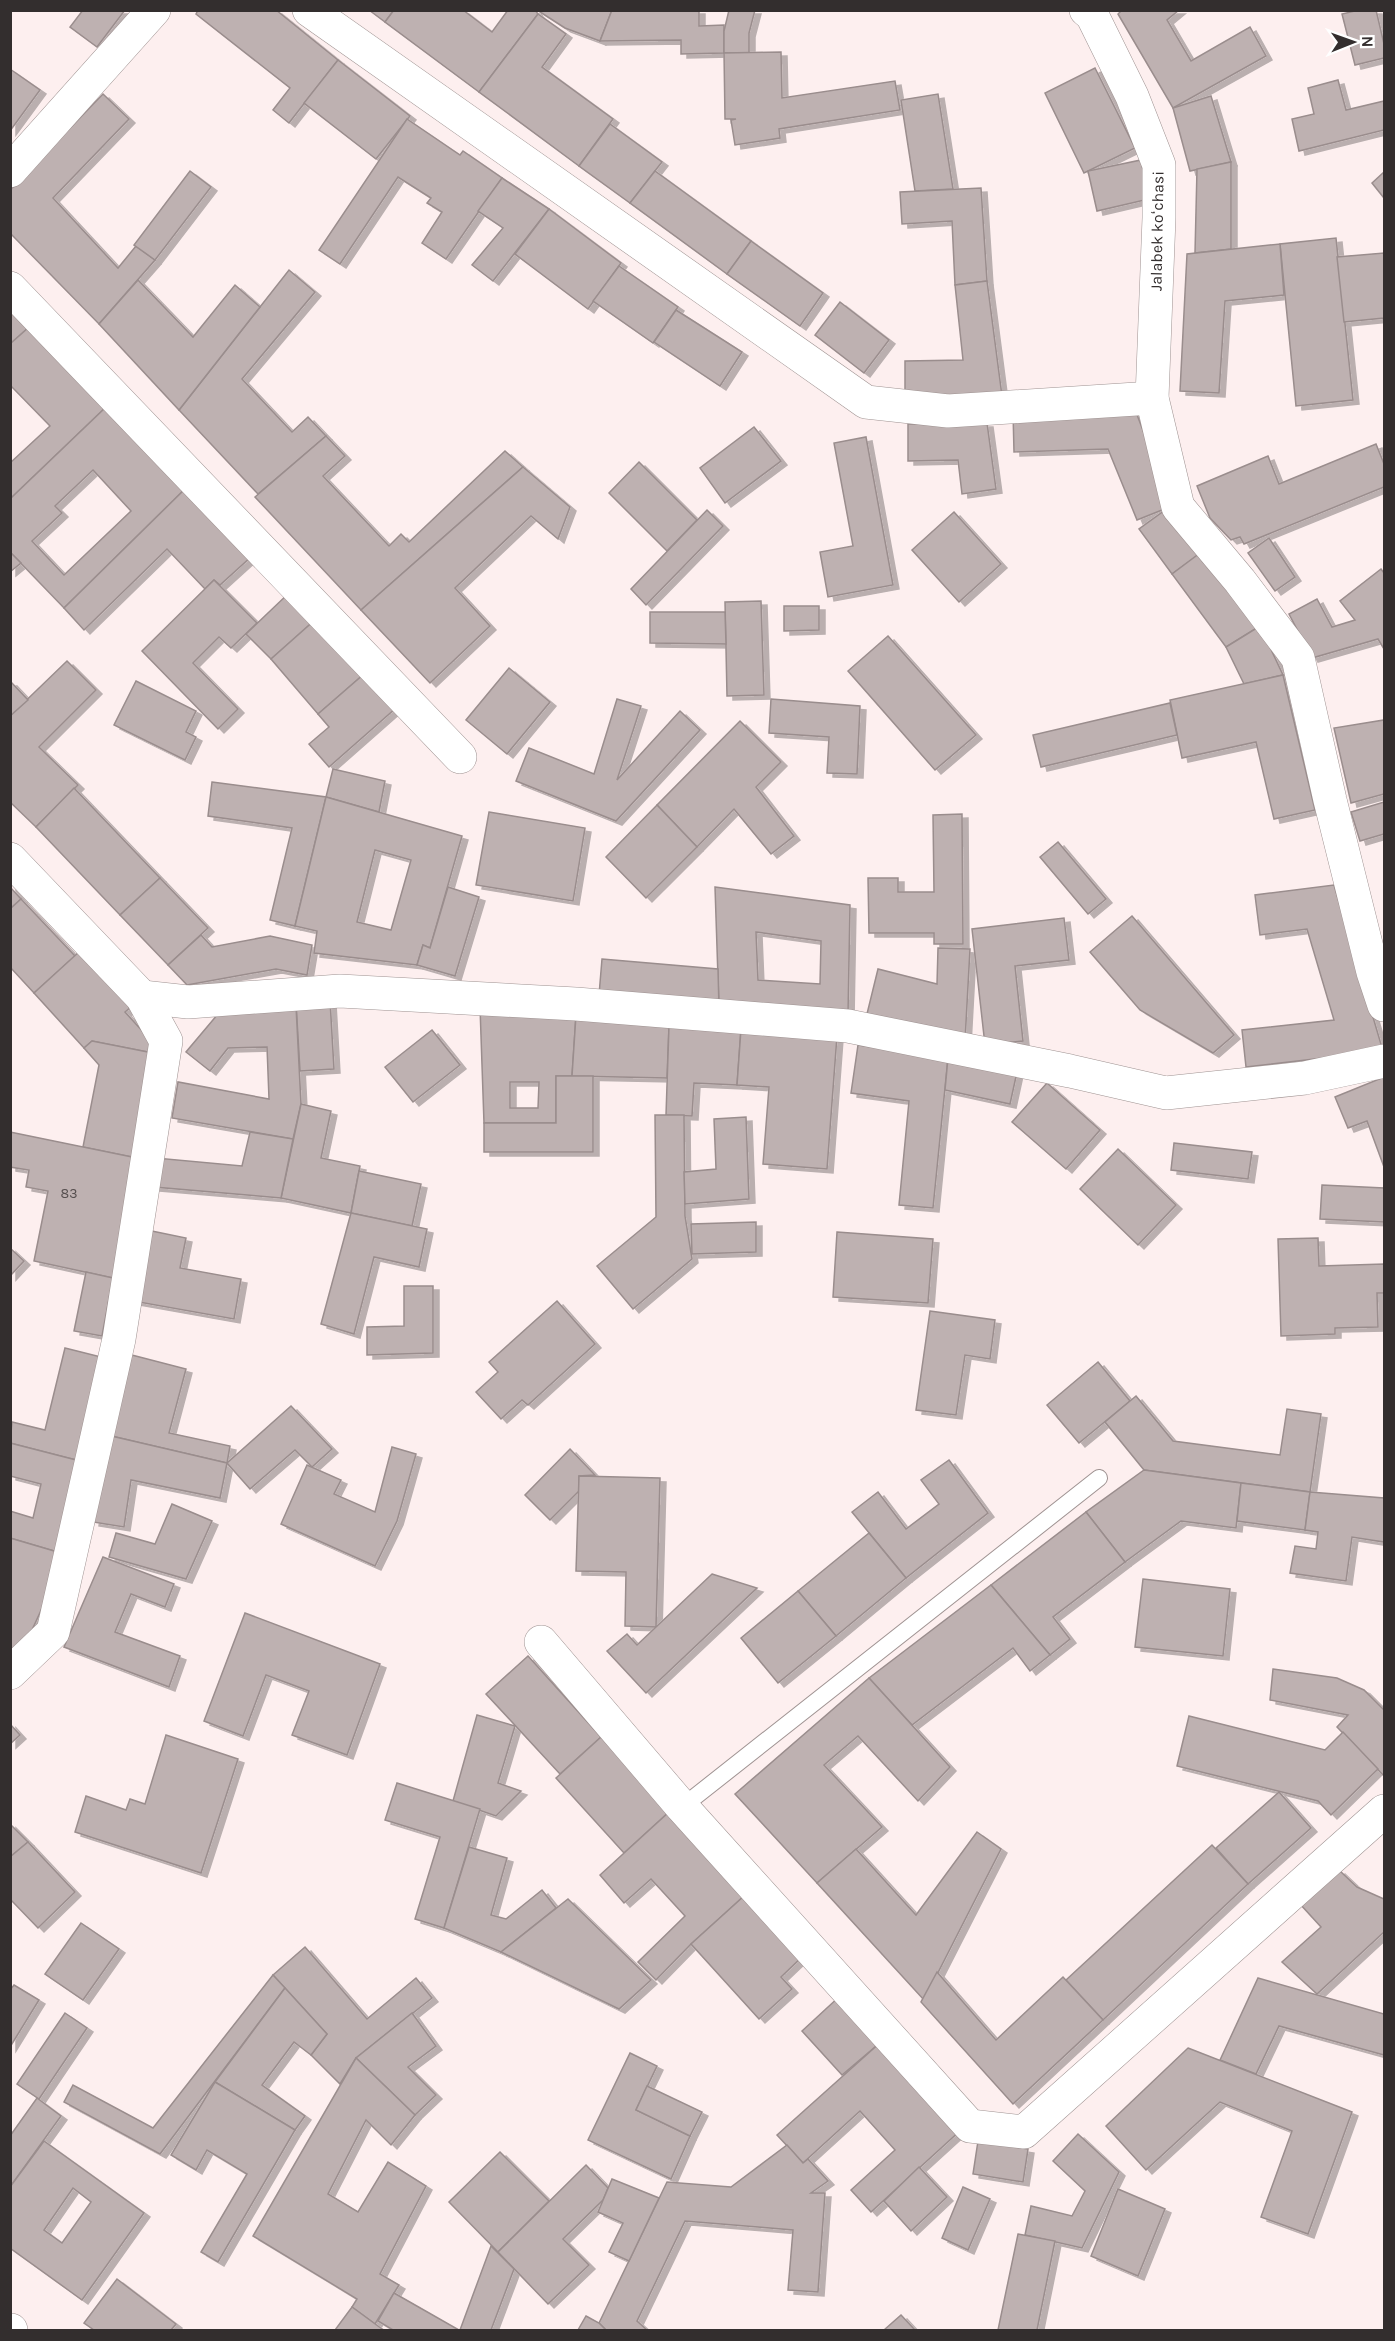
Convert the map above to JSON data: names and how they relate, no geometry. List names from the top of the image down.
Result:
{
  "streets": {
    "street": ["Jalabek koʻchasi"]
  },
  "house_numbers": ["83"],
  "north": "right"
}
